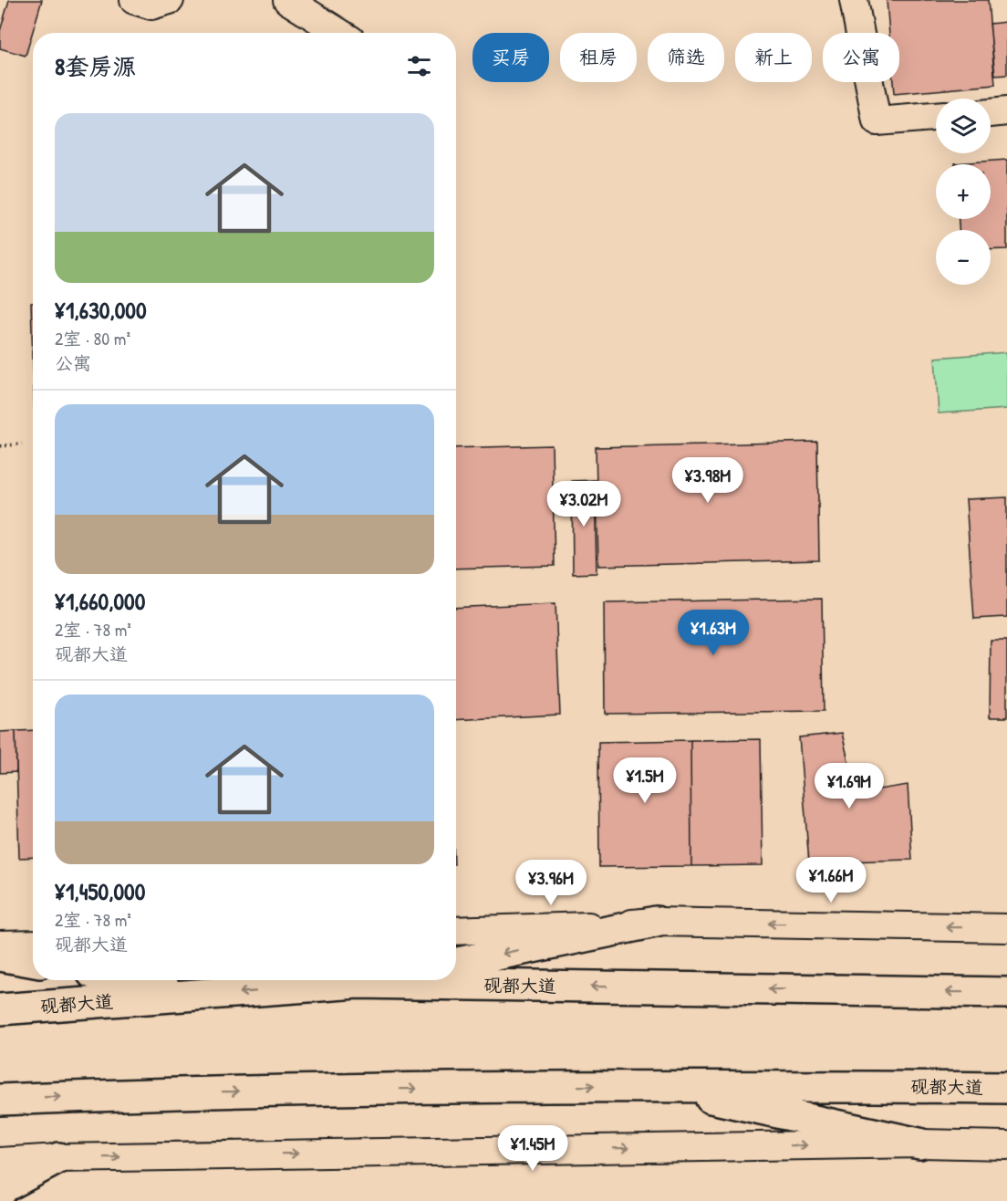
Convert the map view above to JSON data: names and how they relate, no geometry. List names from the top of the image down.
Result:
{
  "streets": {
    "main road": ["砚都大道"]
  },
  "page": {
    "chip": [
      "买房",
      "租房",
      "筛选",
      "新上",
      "公寓"
    ],
    "heading": "8套房源",
    "map_buttons": ["+", "−"],
    "list": [
      {
        "name": "¥1,630,000",
        "note": "2室 · 80 m² · 公寓"
      },
      {
        "name": "¥1,660,000",
        "note": "2室 · 78 m² · 砚都大道"
      },
      {
        "name": "¥1,450,000",
        "note": "2室 · 78 m² · 砚都大道"
      }
    ],
    "price": [
      "¥3.98M",
      "¥3.02M",
      "¥1.63M",
      "¥1.5M",
      "¥1.69M",
      "¥1.66M",
      "¥3.96M",
      "¥1.45M"
    ]
  }
}
